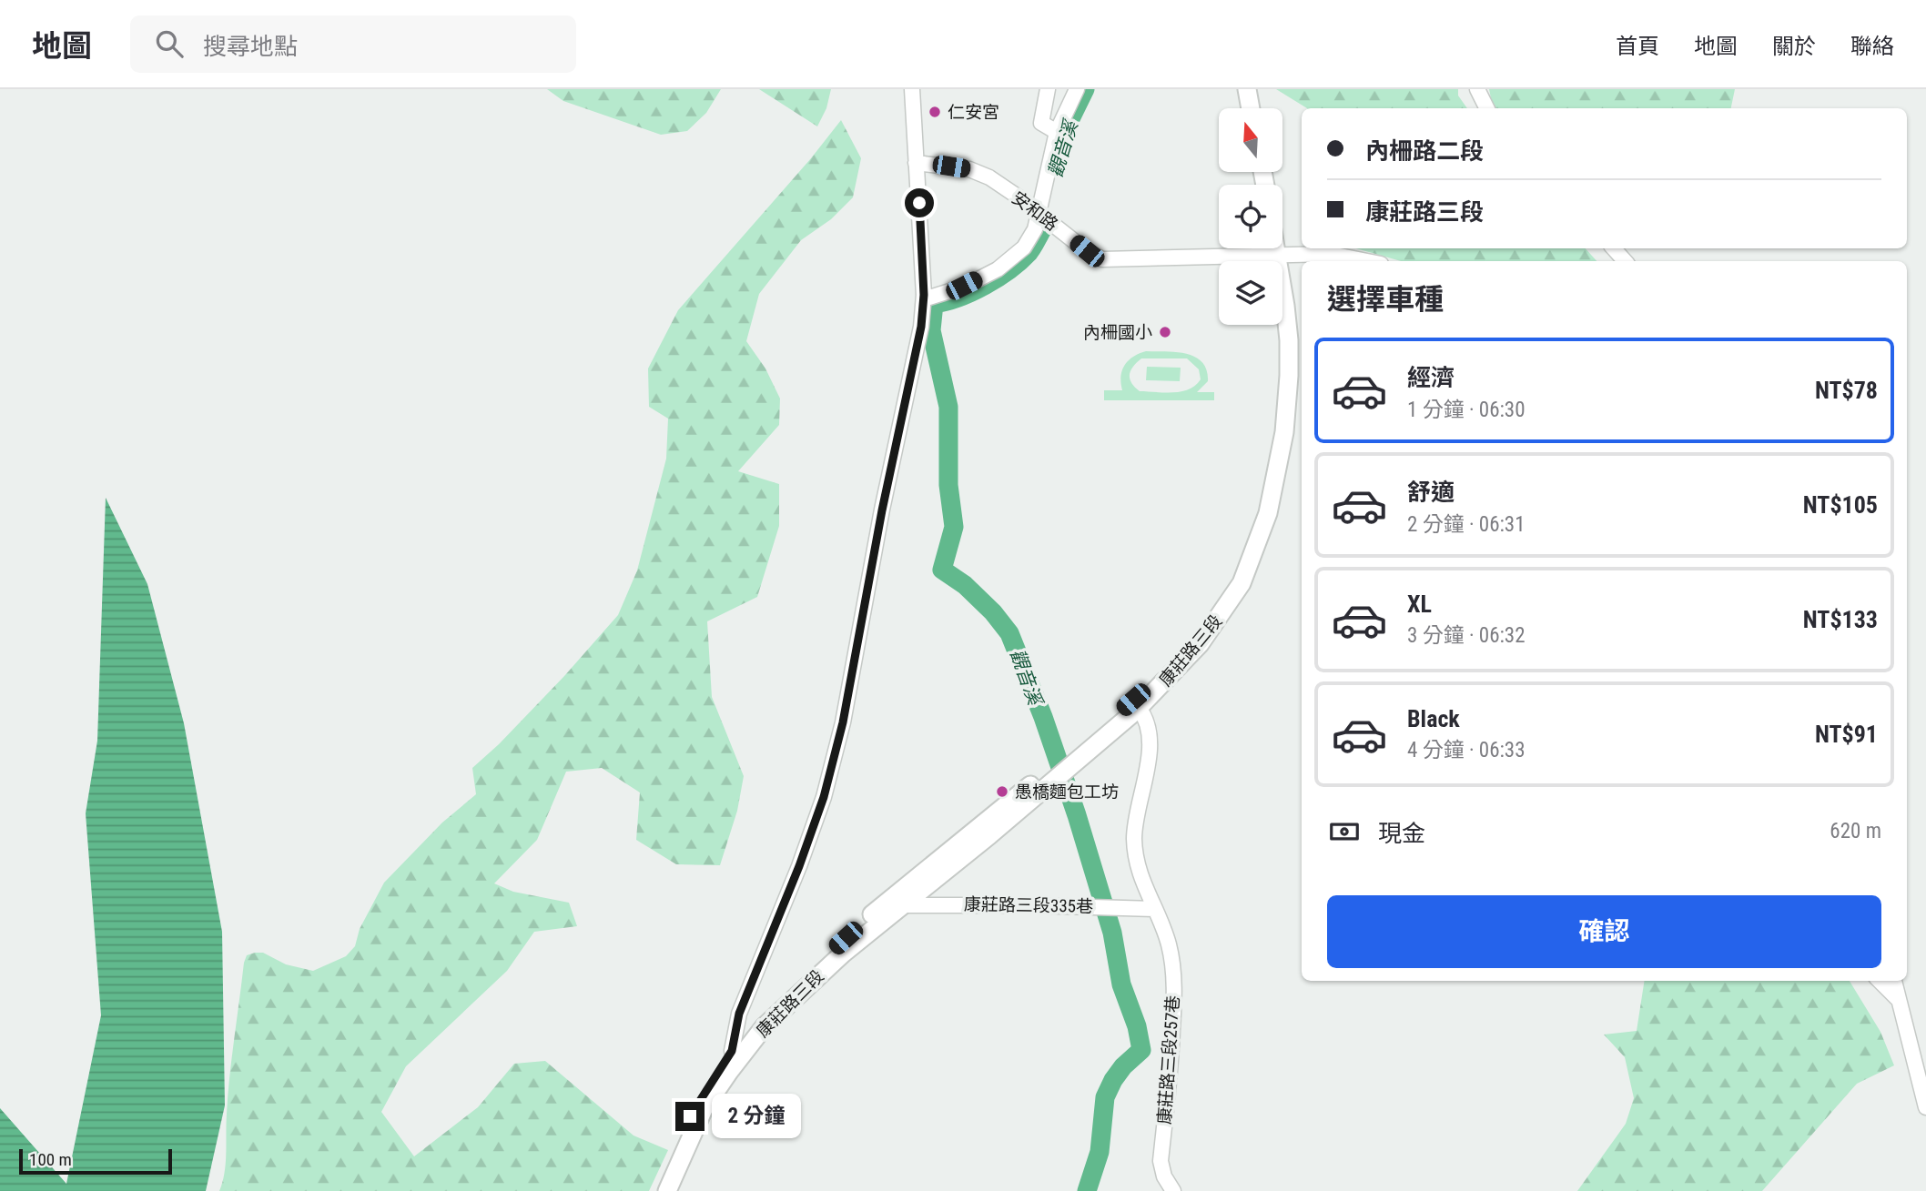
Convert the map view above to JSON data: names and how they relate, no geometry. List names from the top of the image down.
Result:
{
  "streets": {
    "main road": ["康莊路三段"],
    "street": ["安和路", "康莊路三段335巷", "康莊路三段257巷"]
  },
  "crossings": [
    ["安和路", "康莊路三段"],
    ["康莊路三段", "康莊路三段335巷"],
    ["康莊路三段", "康莊路三段257巷"],
    ["康莊路三段335巷", "康莊路三段257巷"]
  ],
  "water": ["觀音溪"],
  "places": ["仁安宮", "內柵國小", "愚橋麵包工坊"],
  "scale_bar": "100 m",
  "north": "top",
  "page": {
    "header": "地圖",
    "search": "搜尋地點",
    "nav": [
      "首頁",
      "地圖",
      "關於",
      "聯絡"
    ],
    "banner": ["內柵路二段", "康莊路三段"],
    "heading": "選擇車種",
    "list": [
      {
        "name": "經濟",
        "note": "1 分鐘 · 06:30",
        "value": "NT$78"
      },
      {
        "name": "舒適",
        "note": "2 分鐘 · 06:31",
        "value": "NT$105"
      },
      {
        "name": "XL",
        "note": "3 分鐘 · 06:32",
        "value": "NT$133"
      },
      {
        "name": "Black",
        "note": "4 分鐘 · 06:33",
        "value": "NT$91"
      }
    ],
    "pay": ["現金", "620 m"],
    "buttons": "確認",
    "bubble": "2 分鐘",
    "scale": "100 m"
  }
}
